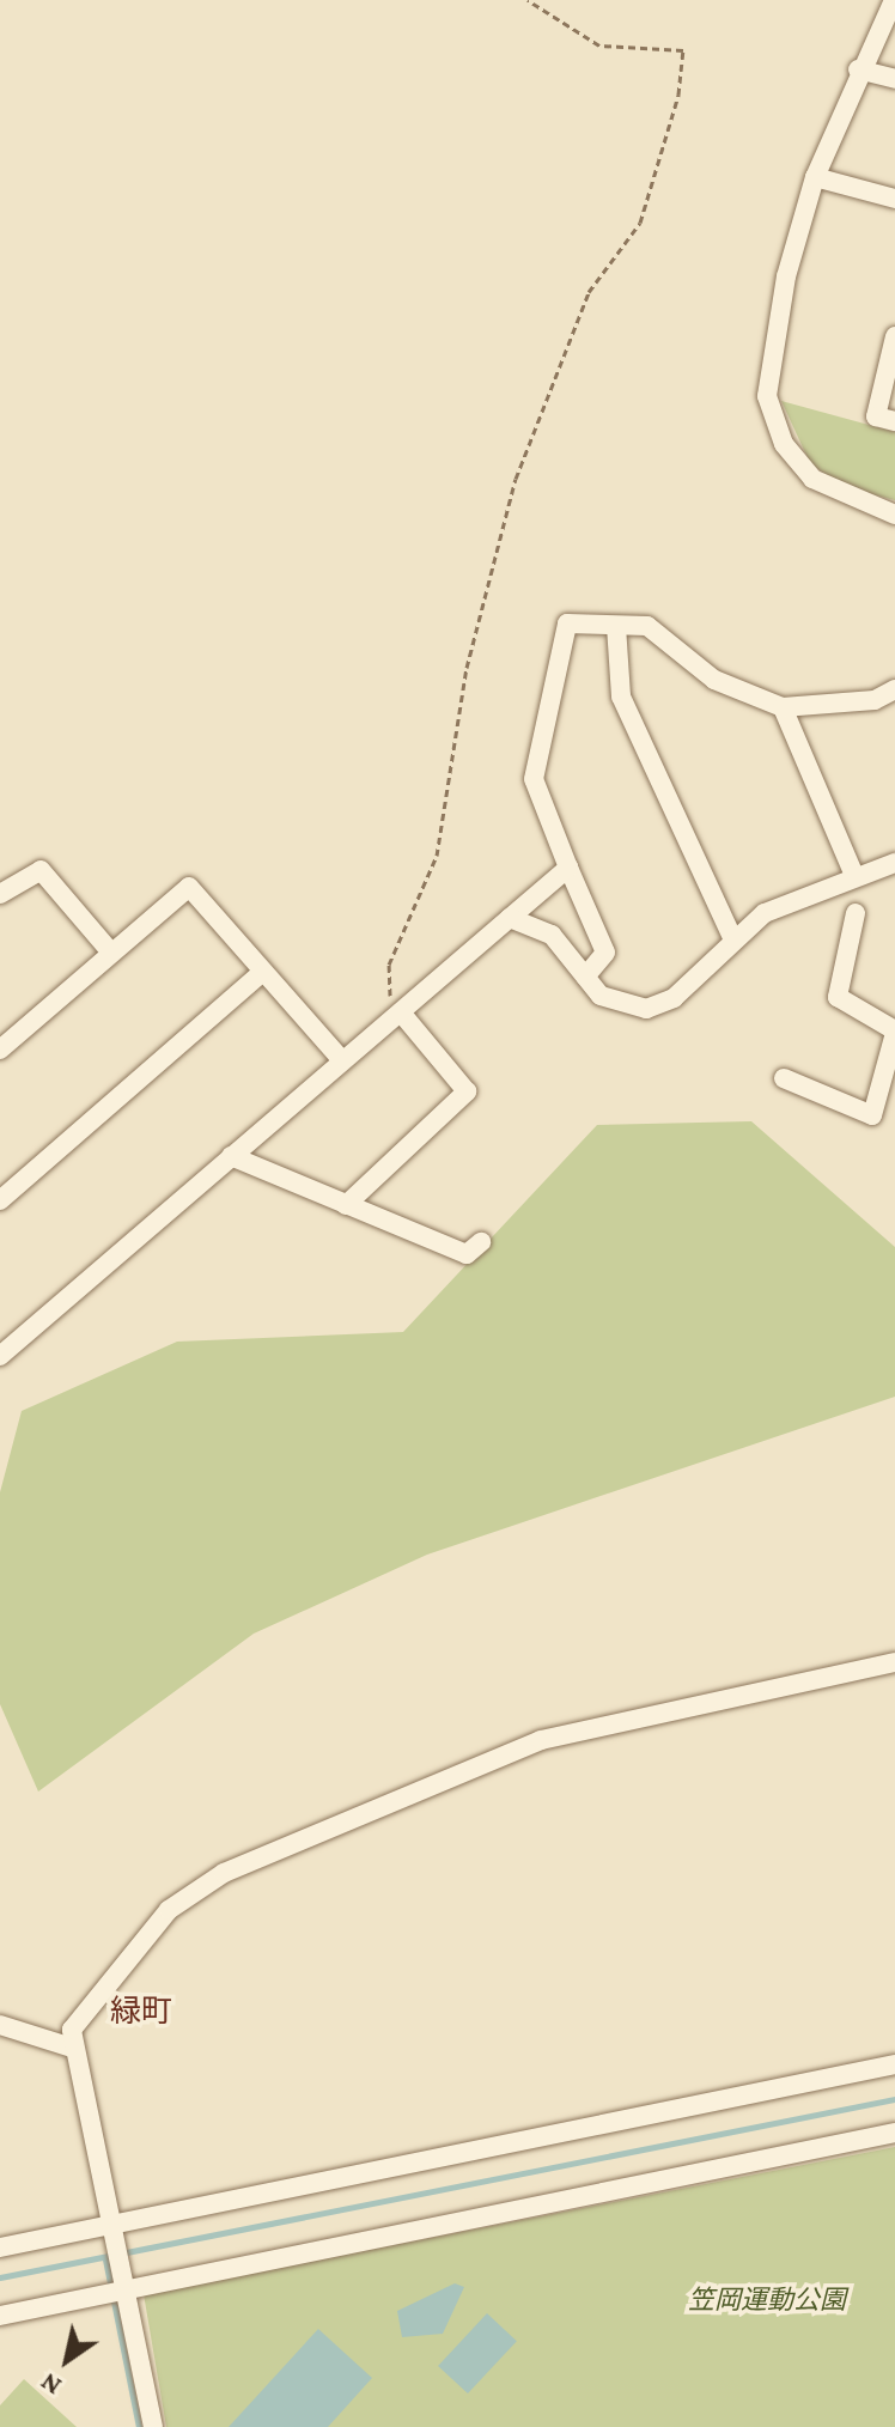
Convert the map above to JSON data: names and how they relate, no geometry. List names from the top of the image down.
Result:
{
  "districts": ["緑町"],
  "parks": ["笠岡運動公園"],
  "north": "bottom left"
}
